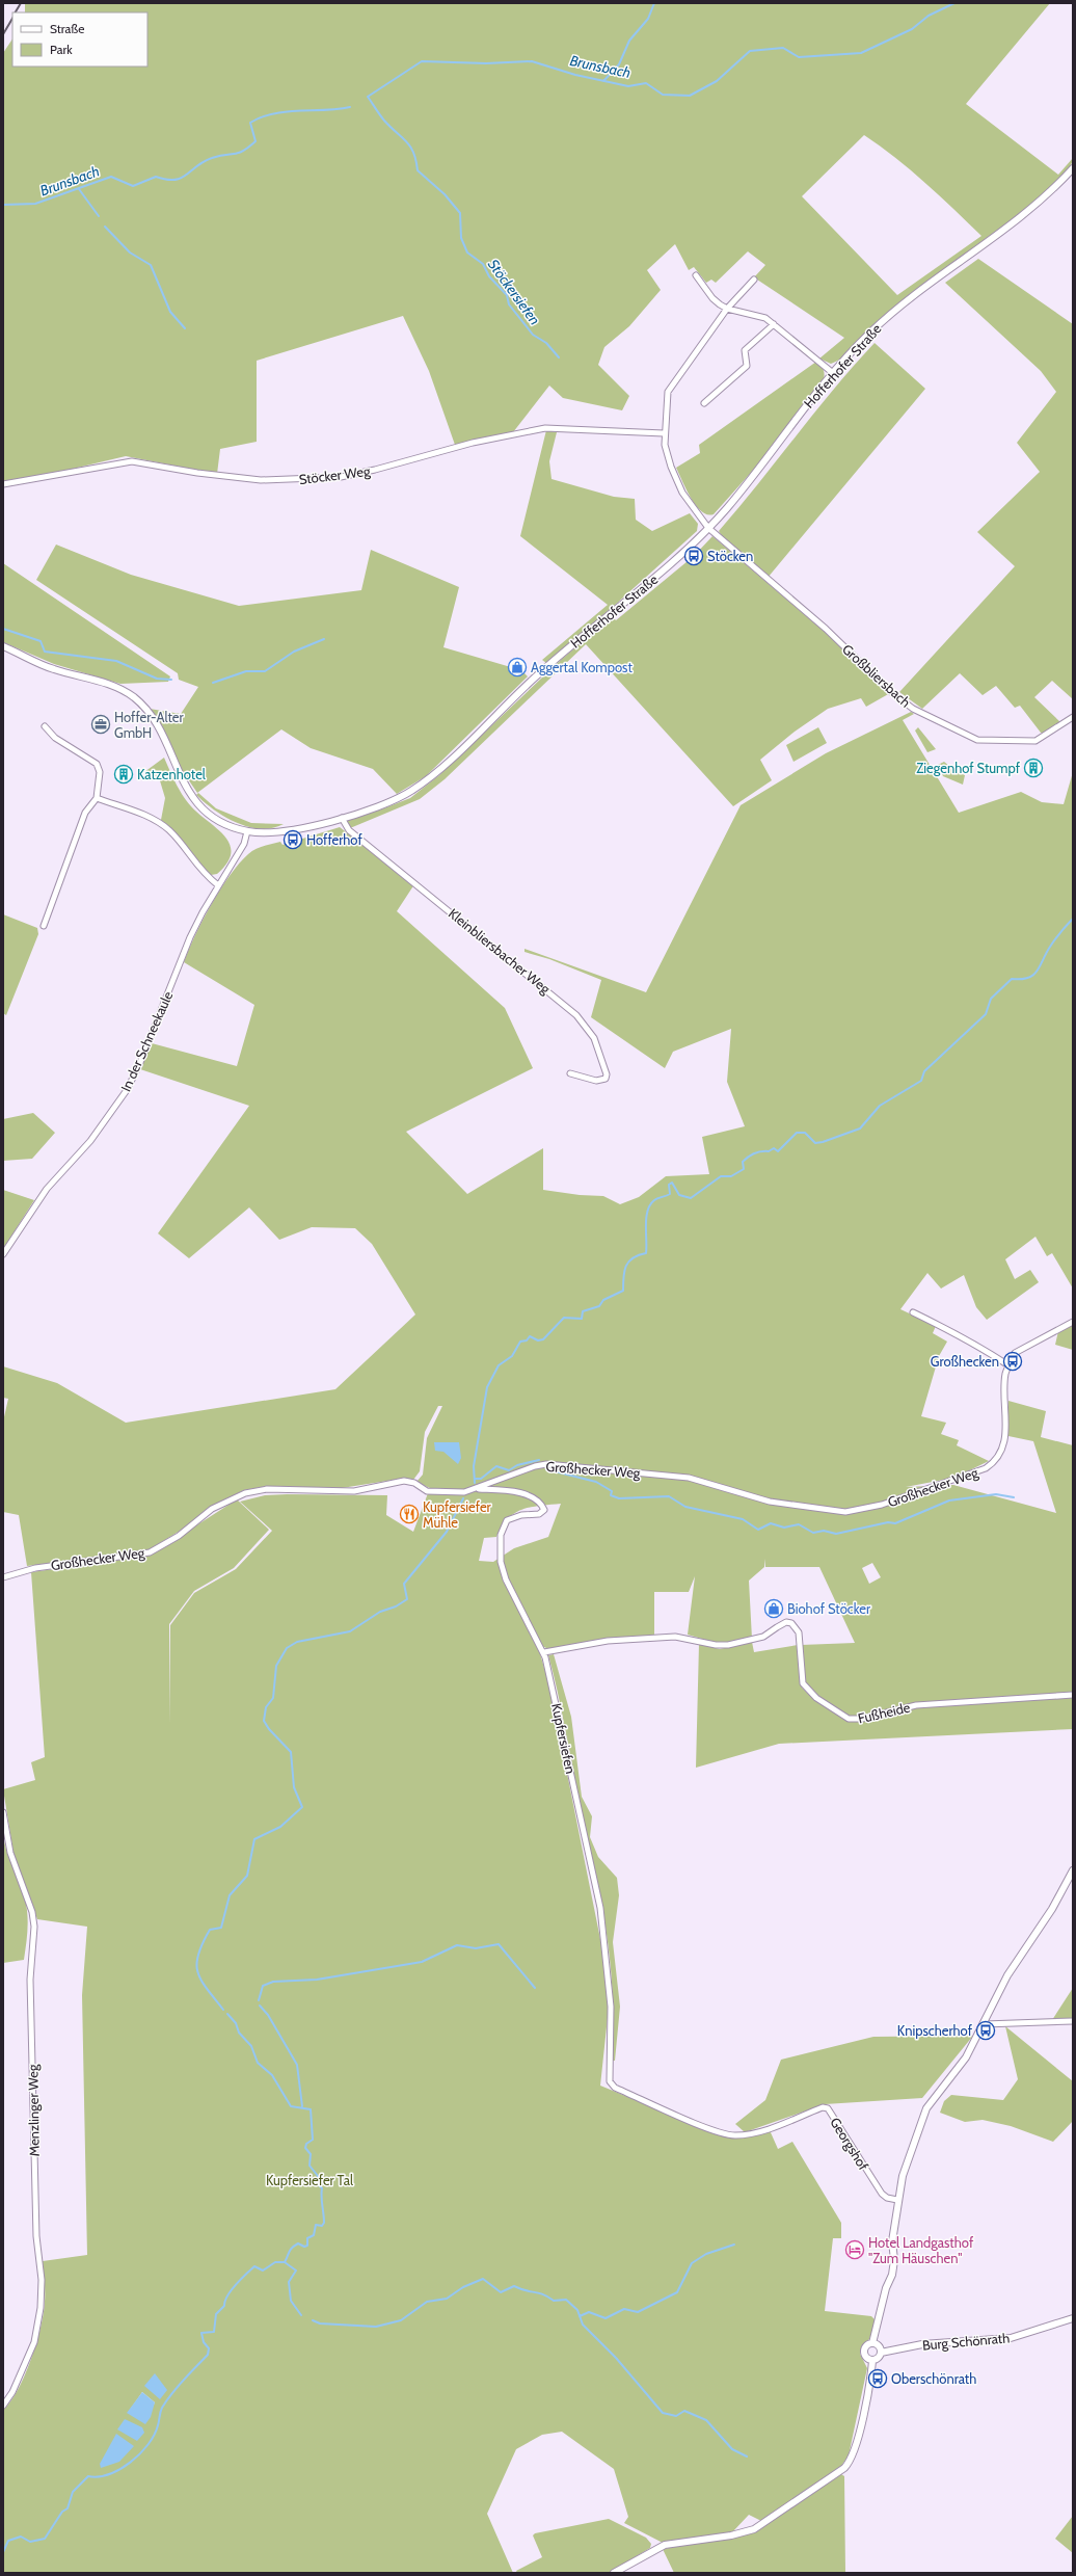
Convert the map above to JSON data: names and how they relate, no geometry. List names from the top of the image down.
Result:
{
  "streets": {
    "street": [
      "Hofferhofer Straße",
      "Stöcker Weg",
      "Großbliersbach",
      "Kleinbliersbacher Weg",
      "In der Schneekaule",
      "Großhecker Weg",
      "Fußheide",
      "Kupfersiefen",
      "Menzlinger Weg",
      "Georgshof",
      "Burg Schönrath"
    ]
  },
  "crossings": [
    ["Hofferhofer Straße", "Großbliersbach"],
    ["Hofferhofer Straße", "Kleinbliersbacher Weg"],
    ["Hofferhofer Straße", "In der Schneekaule"],
    ["Großhecker Weg", "Kupfersiefen"],
    ["Fußheide", "Kupfersiefen"],
    ["Kupfersiefen", "Georgshof"]
  ],
  "water": ["Brunsbach", "Stöckersiefen"],
  "parks": ["Kupfersiefer Tal"],
  "places": {
    "bus stop": [
      "Stöcken",
      "Hofferhof",
      "Großhecken",
      "Knipscherhof",
      "Oberschönrath"
    ],
    "shop": ["Aggertal Kompost", "Biohof Stöcker"],
    "office": ["Hoffer-Alter GmbH"],
    "building": ["Ziegenhof Stumpf", "Katzenhotel"],
    "restaurant": ["Kupfersiefer Mühle"],
    "hotel": ["Hotel Landgasthof \"Zum Häuschen\""]
  },
  "legend": ["Straße", "Park"]
}
